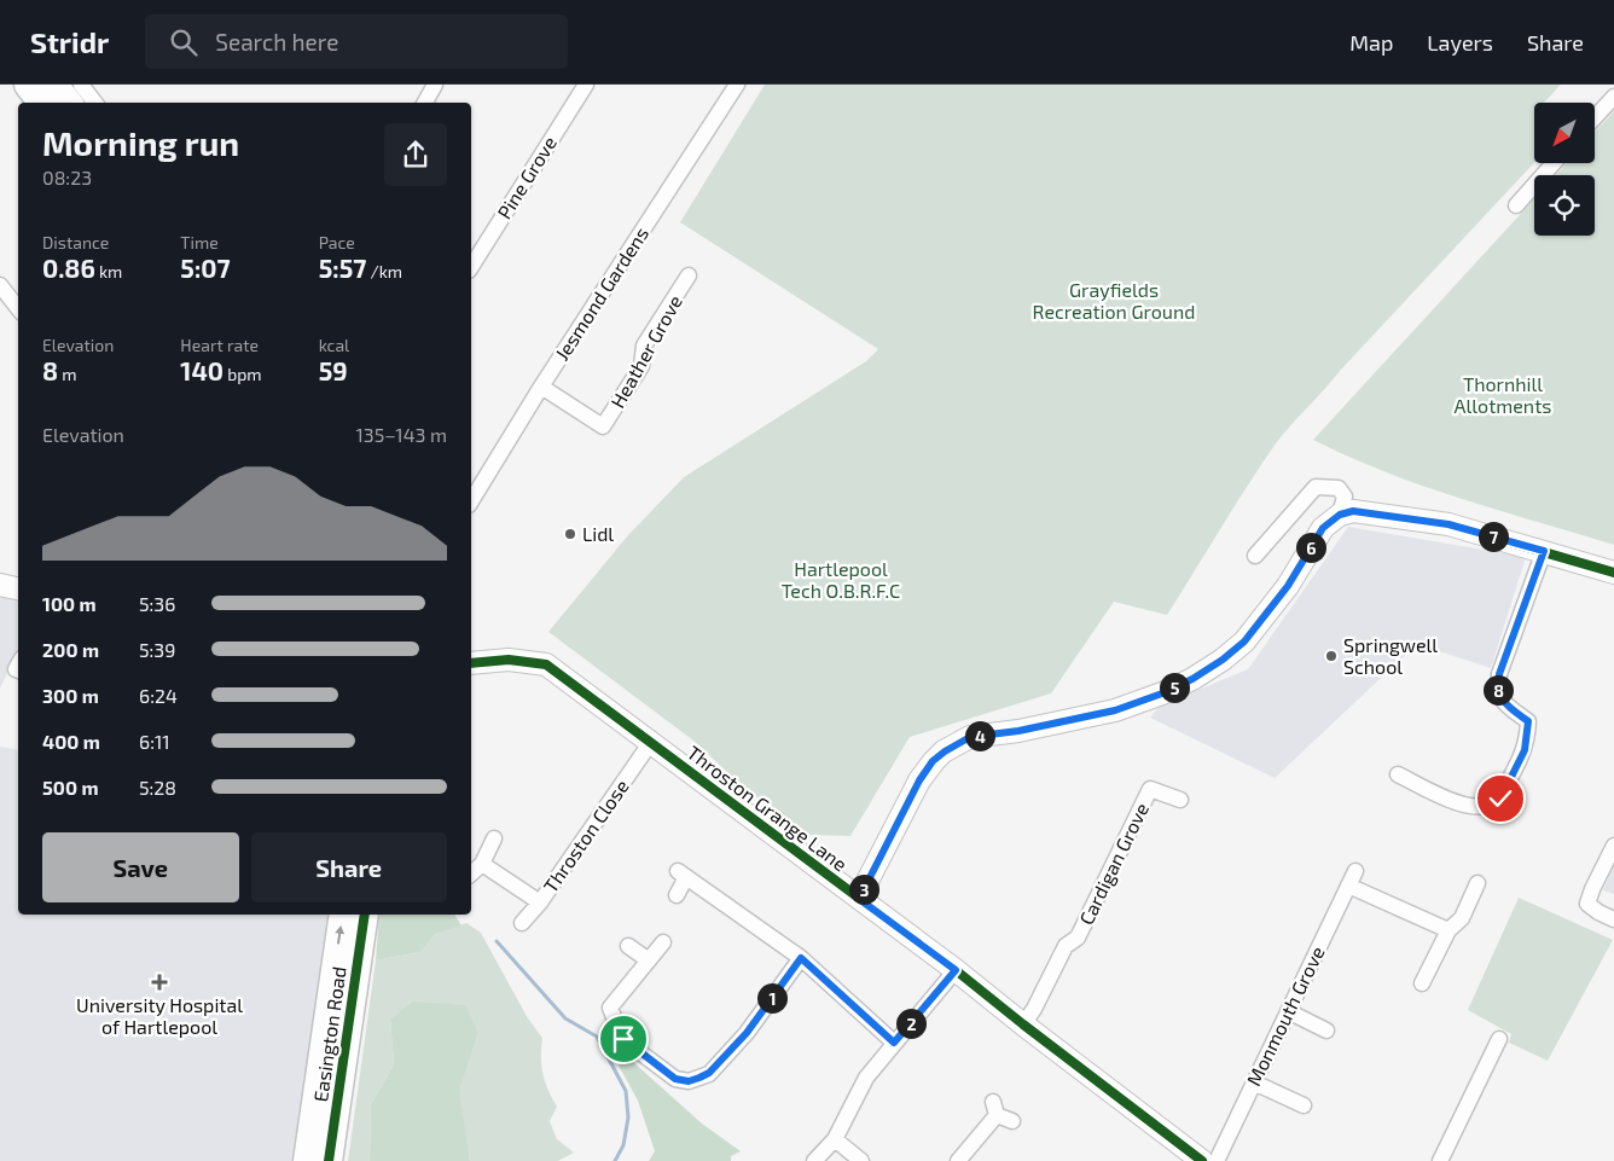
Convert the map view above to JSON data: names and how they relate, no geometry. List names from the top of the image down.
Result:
{
  "streets": {
    "highway": ["Easington Road"],
    "street": [
      "Pine Grove",
      "Jesmond Gardens",
      "Heather Grove",
      "Throston Grange Lane",
      "Throston Close",
      "Cardigan Grove",
      "Monmouth Grove"
    ]
  },
  "crossings": [
    ["Jesmond Gardens", "Heather Grove"],
    ["Throston Grange Lane", "Throston Close"],
    ["Throston Grange Lane", "Cardigan Grove"]
  ],
  "parks": ["Grayfields Recreation Ground", "Thornhill Allotments", "Hartlepool Tech O.B.R.F.C"],
  "places": {
    "other": ["Lidl", "Springwell School"],
    "health": ["University Hospital of Hartlepool"]
  },
  "north": "bottom left",
  "page": {
    "header": "Stridr",
    "search": "Search here",
    "nav": ["Map", "Layers", "Share"],
    "heading": ["Morning run", "08:23"],
    "stats": [
      ["Distance", "0.86 km"],
      ["Time", "5:07"],
      ["Pace", "5:57 /km"],
      ["Elevation", "8 m"],
      ["Heart rate", "140 bpm"],
      ["kcal", "59"]
    ],
    "chart": ["Elevation", "135–143 m"],
    "pins": [
      "7",
      "6",
      "5",
      "8",
      "4",
      "3",
      "1",
      "2"
    ],
    "list": [
      {
        "name": "100 m",
        "note": "5:36"
      },
      {
        "name": "200 m",
        "note": "5:39"
      },
      {
        "name": "300 m",
        "note": "6:24"
      },
      {
        "name": "400 m",
        "note": "6:11"
      },
      {
        "name": "500 m",
        "note": "5:28"
      }
    ],
    "buttons": ["Save", "Share"]
  }
}
